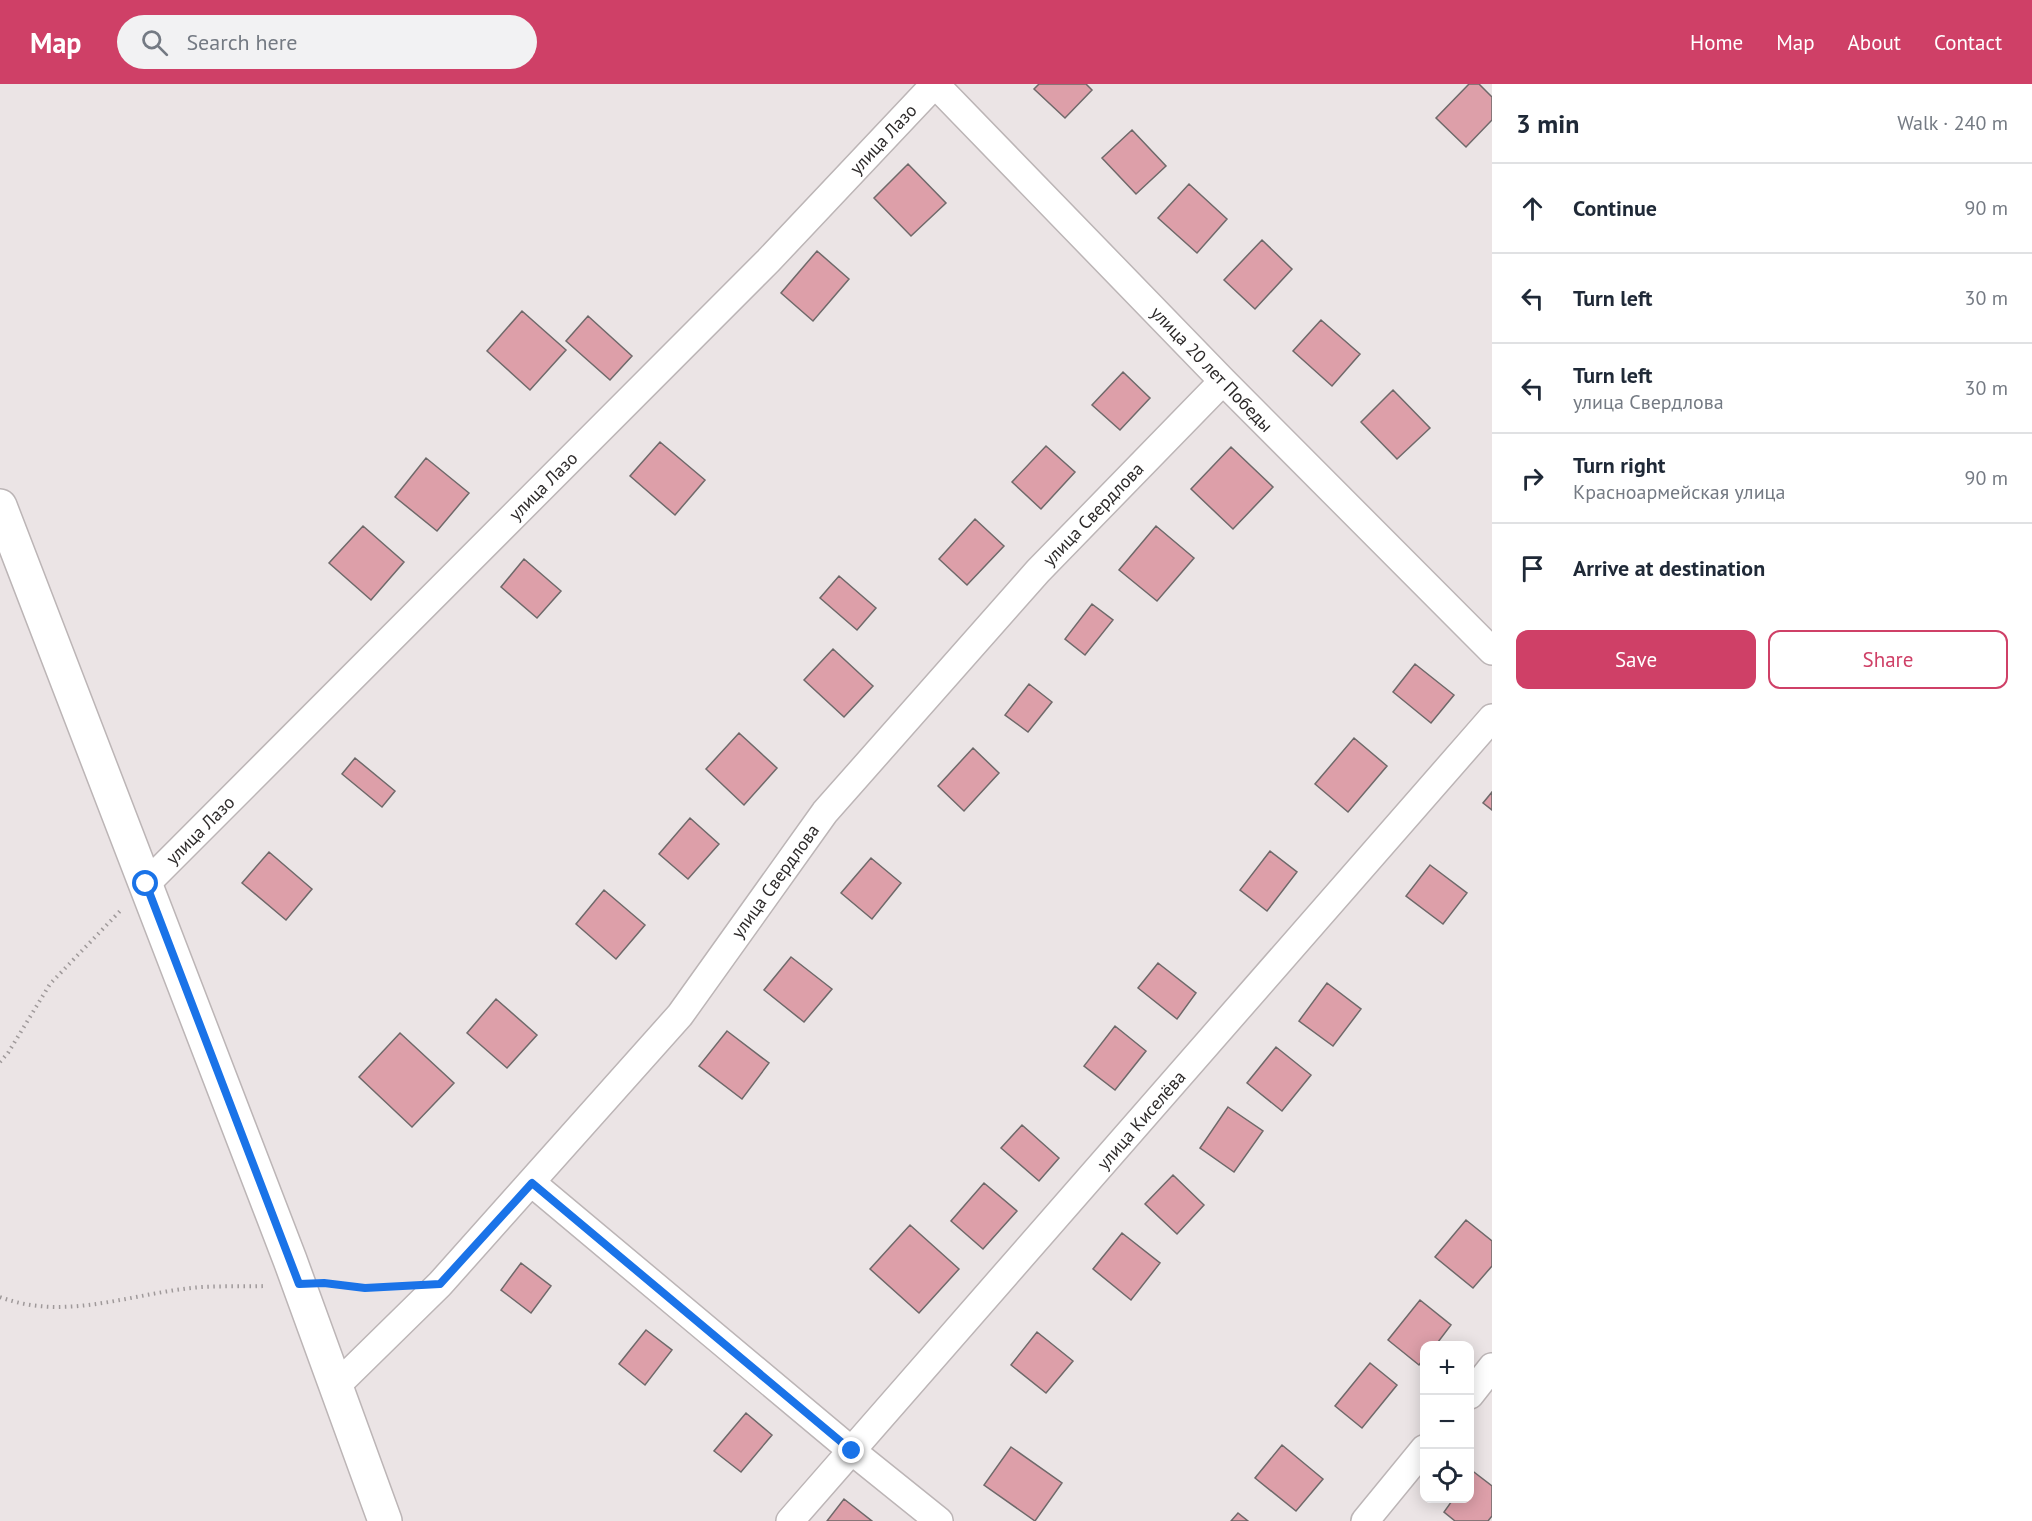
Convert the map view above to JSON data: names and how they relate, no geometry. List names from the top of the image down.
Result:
{
  "streets": {
    "street": [
      "улица Лазо",
      "улица 20 лет Победы",
      "улица Свердлова",
      "улица Киселёва"
    ]
  },
  "crossings": [
    ["улица Лазо", "улица 20 лет Победы"],
    ["улица 20 лет Победы", "улица Свердлова"]
  ],
  "page": {
    "header": "Map",
    "search": "Search here",
    "nav": [
      "Home",
      "Map",
      "About",
      "Contact"
    ],
    "heading": ["3 min", "Walk · 240 m"],
    "list": [
      ["Continue", "90 m"],
      ["Turn left", "30 m"],
      ["Turn left", "улица Свердлова", "30 m"],
      ["Turn right", "Красноармейская улица", "90 m"],
      "Arrive at destination"
    ],
    "buttons": ["Save", "Share"],
    "map_buttons": ["+", "−"]
  }
}
